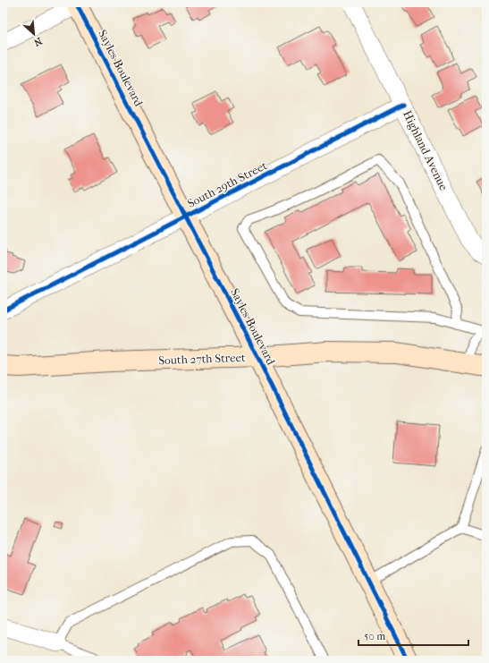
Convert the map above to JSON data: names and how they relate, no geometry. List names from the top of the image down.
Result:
{
  "streets": {
    "street": [
      "Sayles Boulevard",
      "Highland Avenue",
      "South 29th Street",
      "South 27th Street"
    ]
  },
  "crossings": [
    ["Sayles Boulevard", "South 29th Street"],
    ["Sayles Boulevard", "South 27th Street"],
    ["Highland Avenue", "South 29th Street"]
  ],
  "scale_bar": "50 m",
  "north": "bottom right"
}
